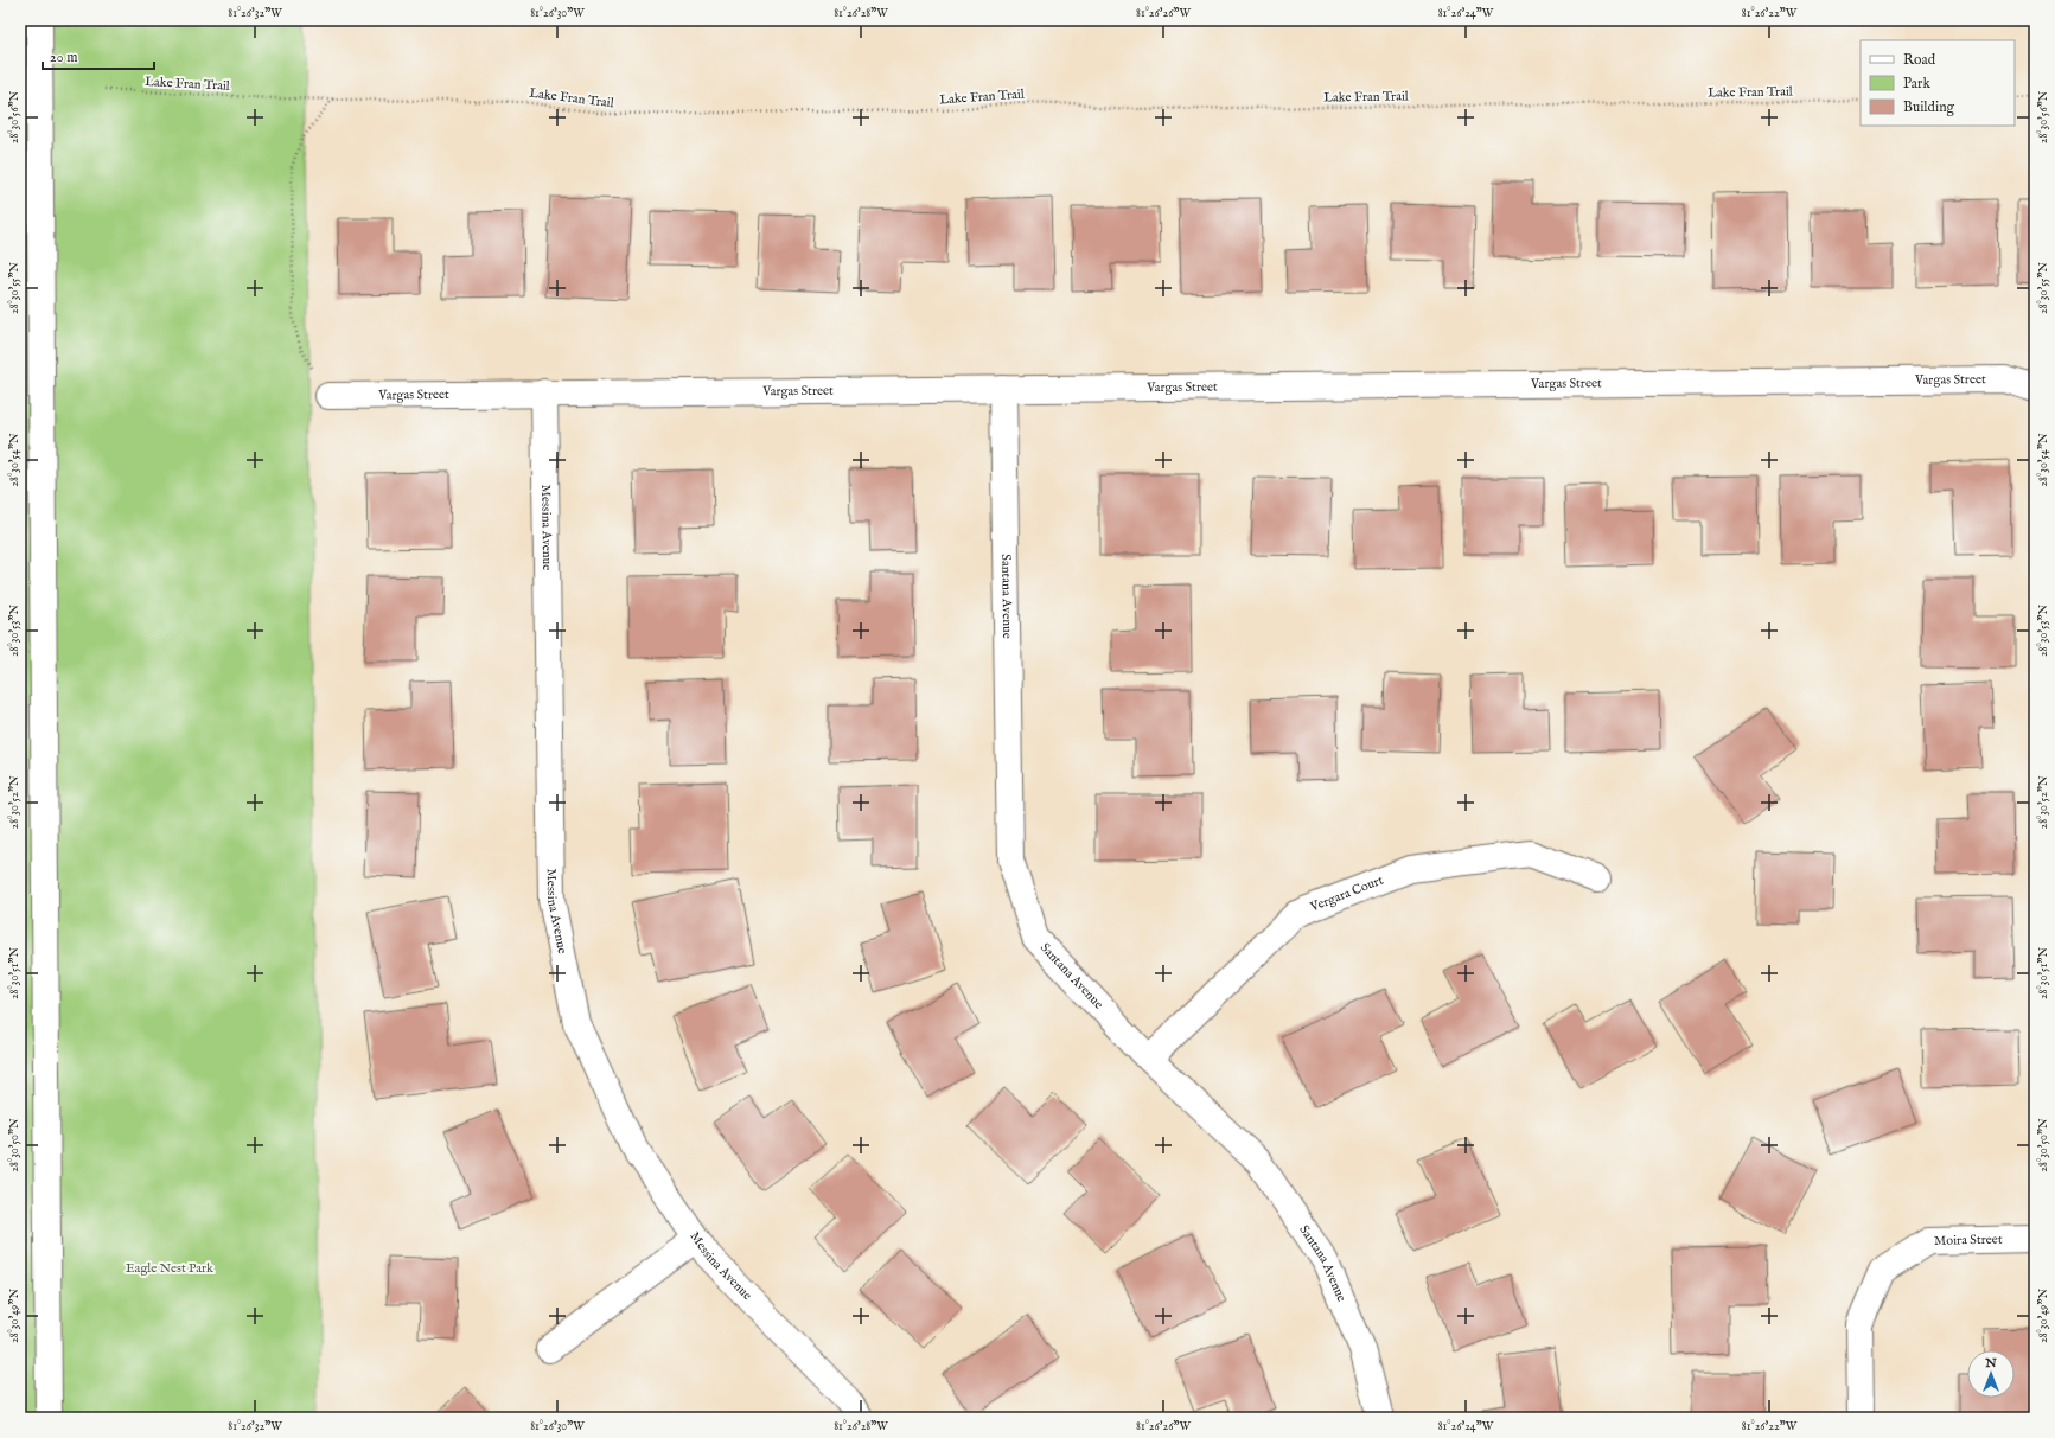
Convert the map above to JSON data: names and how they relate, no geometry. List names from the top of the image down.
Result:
{
  "streets": {
    "street": [
      "Vargas Street",
      "Messina Avenue",
      "Santana Avenue",
      "Vergara Court",
      "Moira Street"
    ],
    "path": ["Lake Fran Trail"]
  },
  "crossings": [
    ["Vargas Street", "Messina Avenue"],
    ["Vargas Street", "Santana Avenue"],
    ["Santana Avenue", "Vergara Court"]
  ],
  "parks": ["Eagle Nest Park"],
  "legend": ["Road", "Park", "Building"],
  "scale_bar": "20 m",
  "north": "top",
  "coordinates": [
    "81°26'32\"W",
    "81°26'30\"W",
    "81°26'28\"W",
    "81°26'26\"W",
    "81°26'24\"W",
    "81°26'22\"W",
    "28°30'56\"N",
    "28°30'55\"N",
    "28°30'54\"N",
    "28°30'53\"N",
    "28°30'52\"N",
    "28°30'51\"N",
    "28°30'50\"N",
    "28°30'49\"N"
  ]
}
